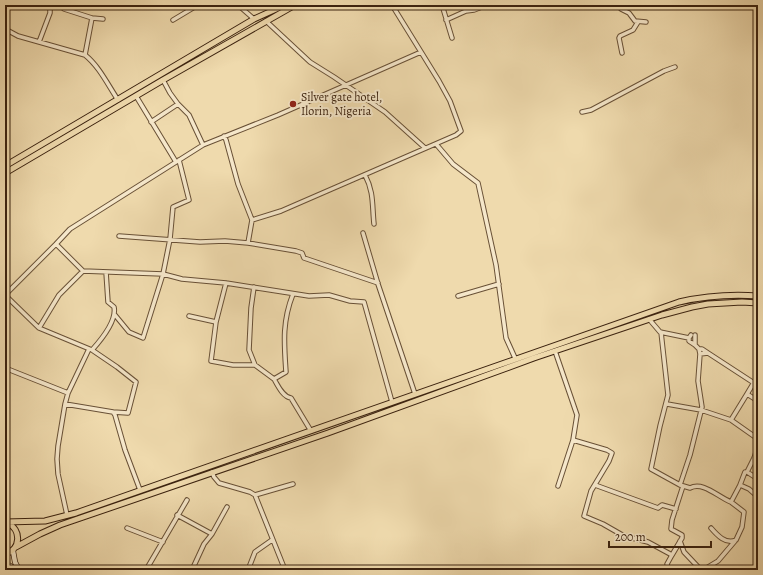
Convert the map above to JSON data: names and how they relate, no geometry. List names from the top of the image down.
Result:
{
  "places": ["Silver gate hotel, Ilorin, Nigeria"],
  "scale_bar": "200 m"
}
